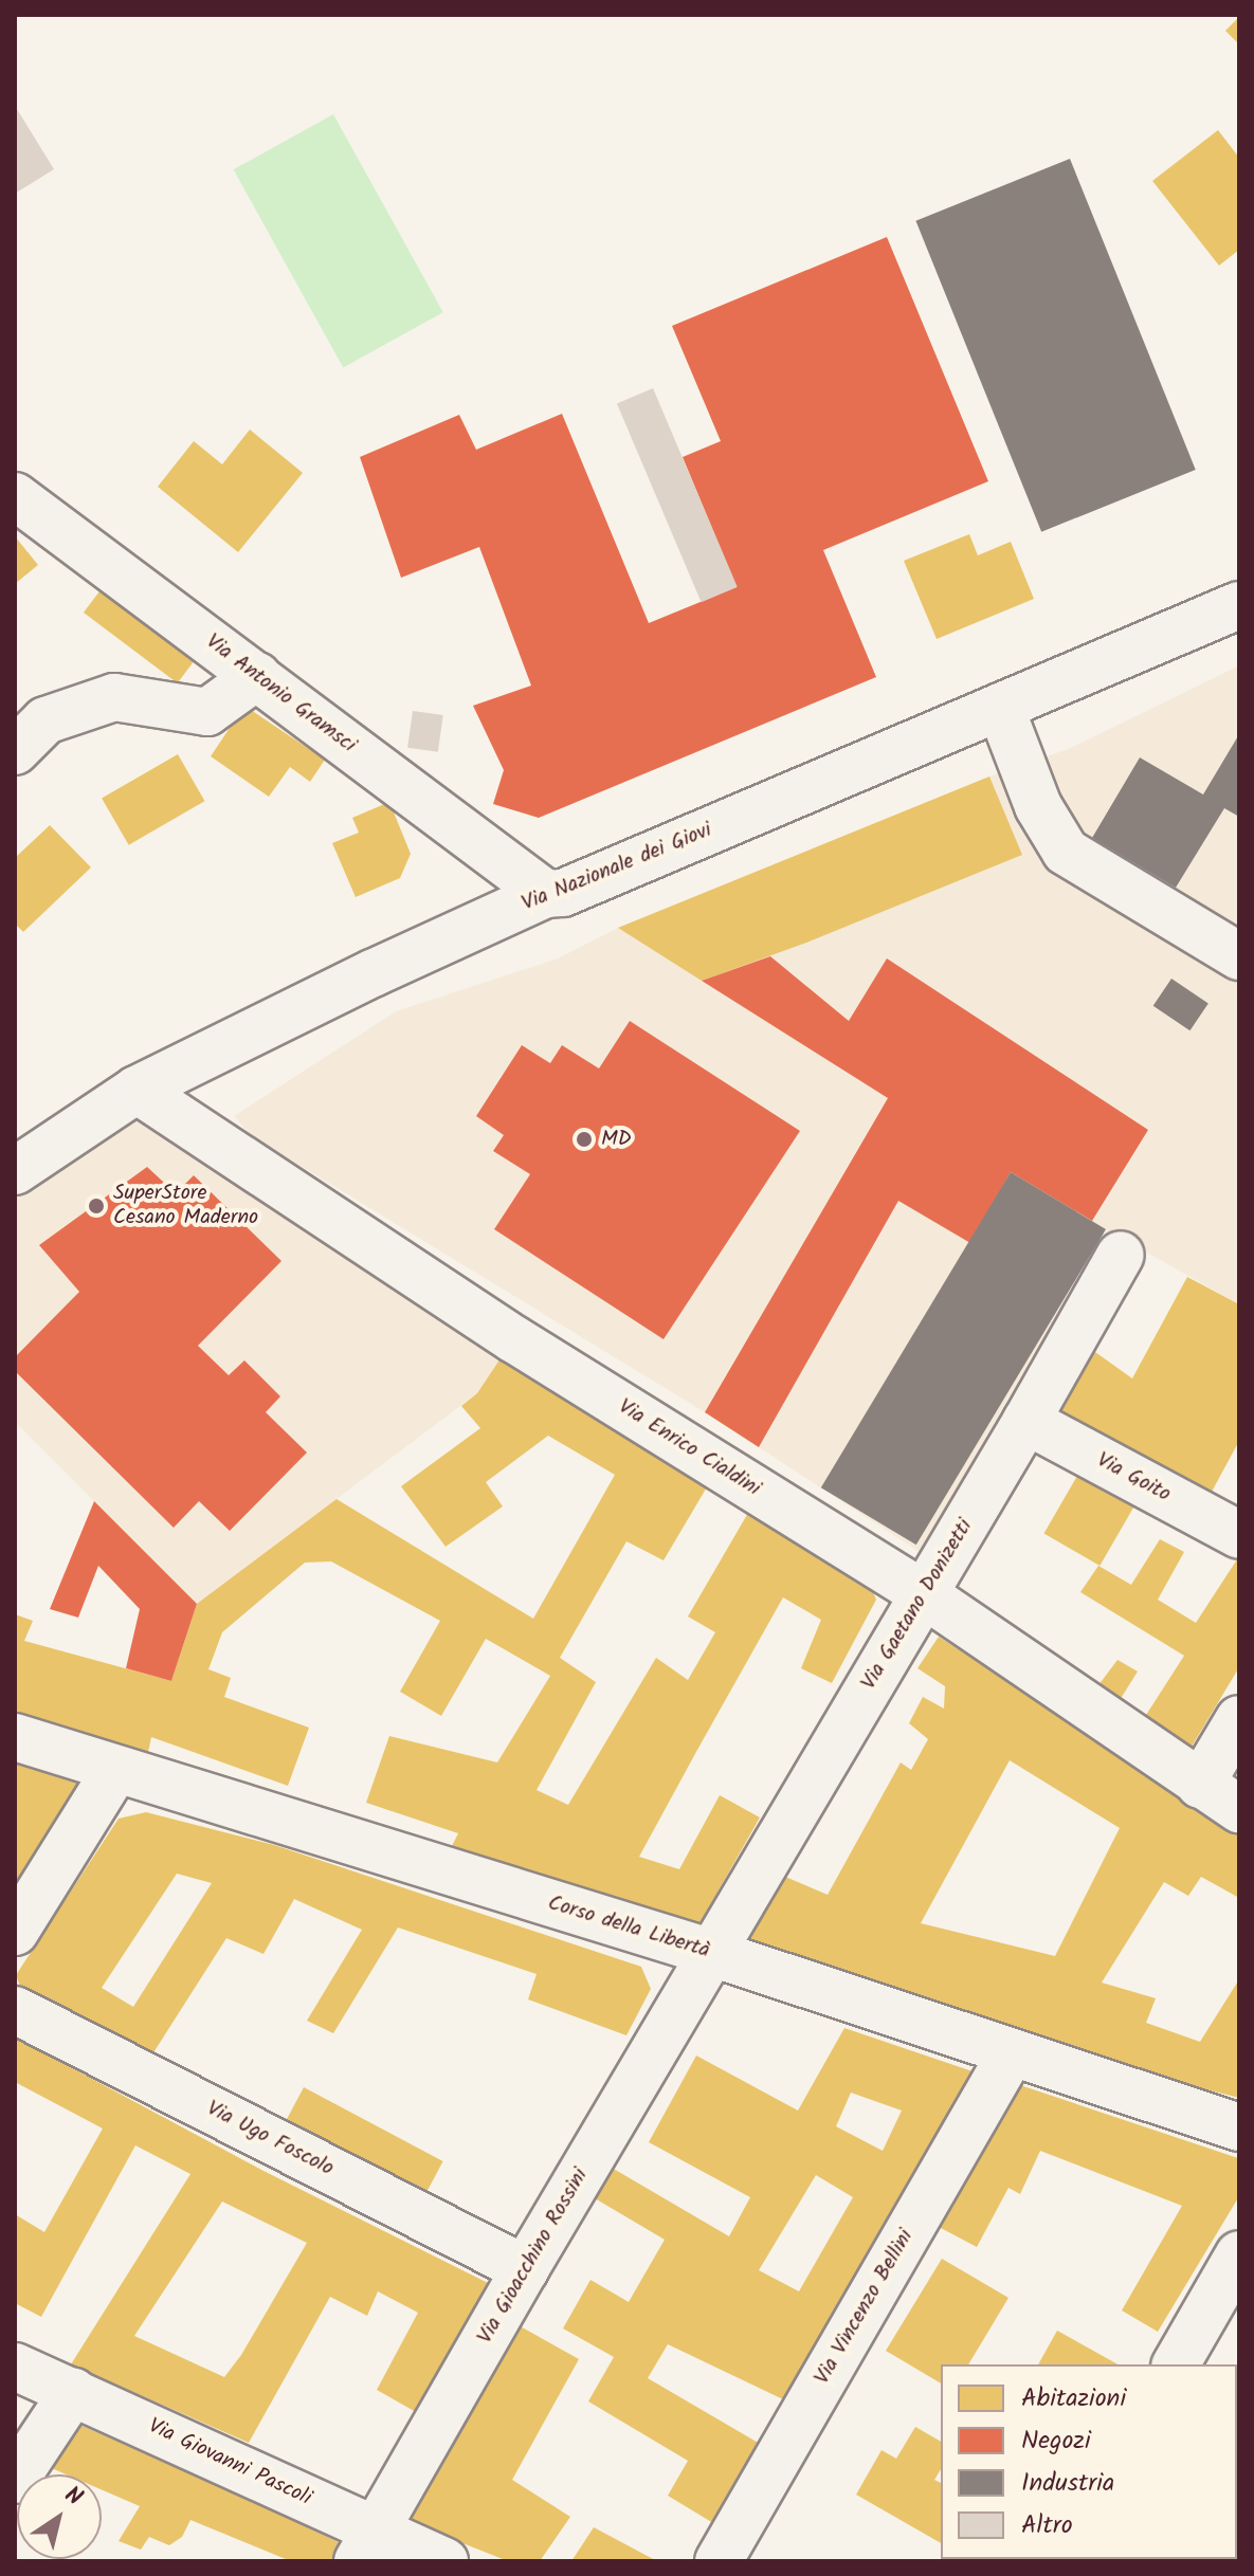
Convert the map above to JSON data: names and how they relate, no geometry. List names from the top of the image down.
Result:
{
  "streets": {
    "street": [
      "Via Antonio Gramsci",
      "Via Nazionale dei Giovi",
      "Via Enrico Cialdini",
      "Via Goito",
      "Via Gaetano Donizetti",
      "Corso della Libertà",
      "Via Ugo Foscolo",
      "Via Gioacchino Rossini",
      "Via Vincenzo Bellini",
      "Via Giovanni Pascoli"
    ]
  },
  "crossings": [
    ["Via Antonio Gramsci", "Via Nazionale dei Giovi"],
    ["Via Nazionale dei Giovi", "Via Enrico Cialdini"],
    ["Via Enrico Cialdini", "Via Gaetano Donizetti"],
    ["Via Goito", "Via Gaetano Donizetti"],
    ["Via Gaetano Donizetti", "Corso della Libertà"],
    ["Via Gaetano Donizetti", "Via Gioacchino Rossini"],
    ["Corso della Libertà", "Via Gioacchino Rossini"],
    ["Corso della Libertà", "Via Vincenzo Bellini"],
    ["Via Ugo Foscolo", "Via Gioacchino Rossini"],
    ["Via Gioacchino Rossini", "Via Giovanni Pascoli"]
  ],
  "places": ["MD", "SuperStore Cesano Maderno"],
  "legend": [
    "Abitazioni",
    "Negozi",
    "Industria",
    "Altro"
  ],
  "north": "top right"
}
